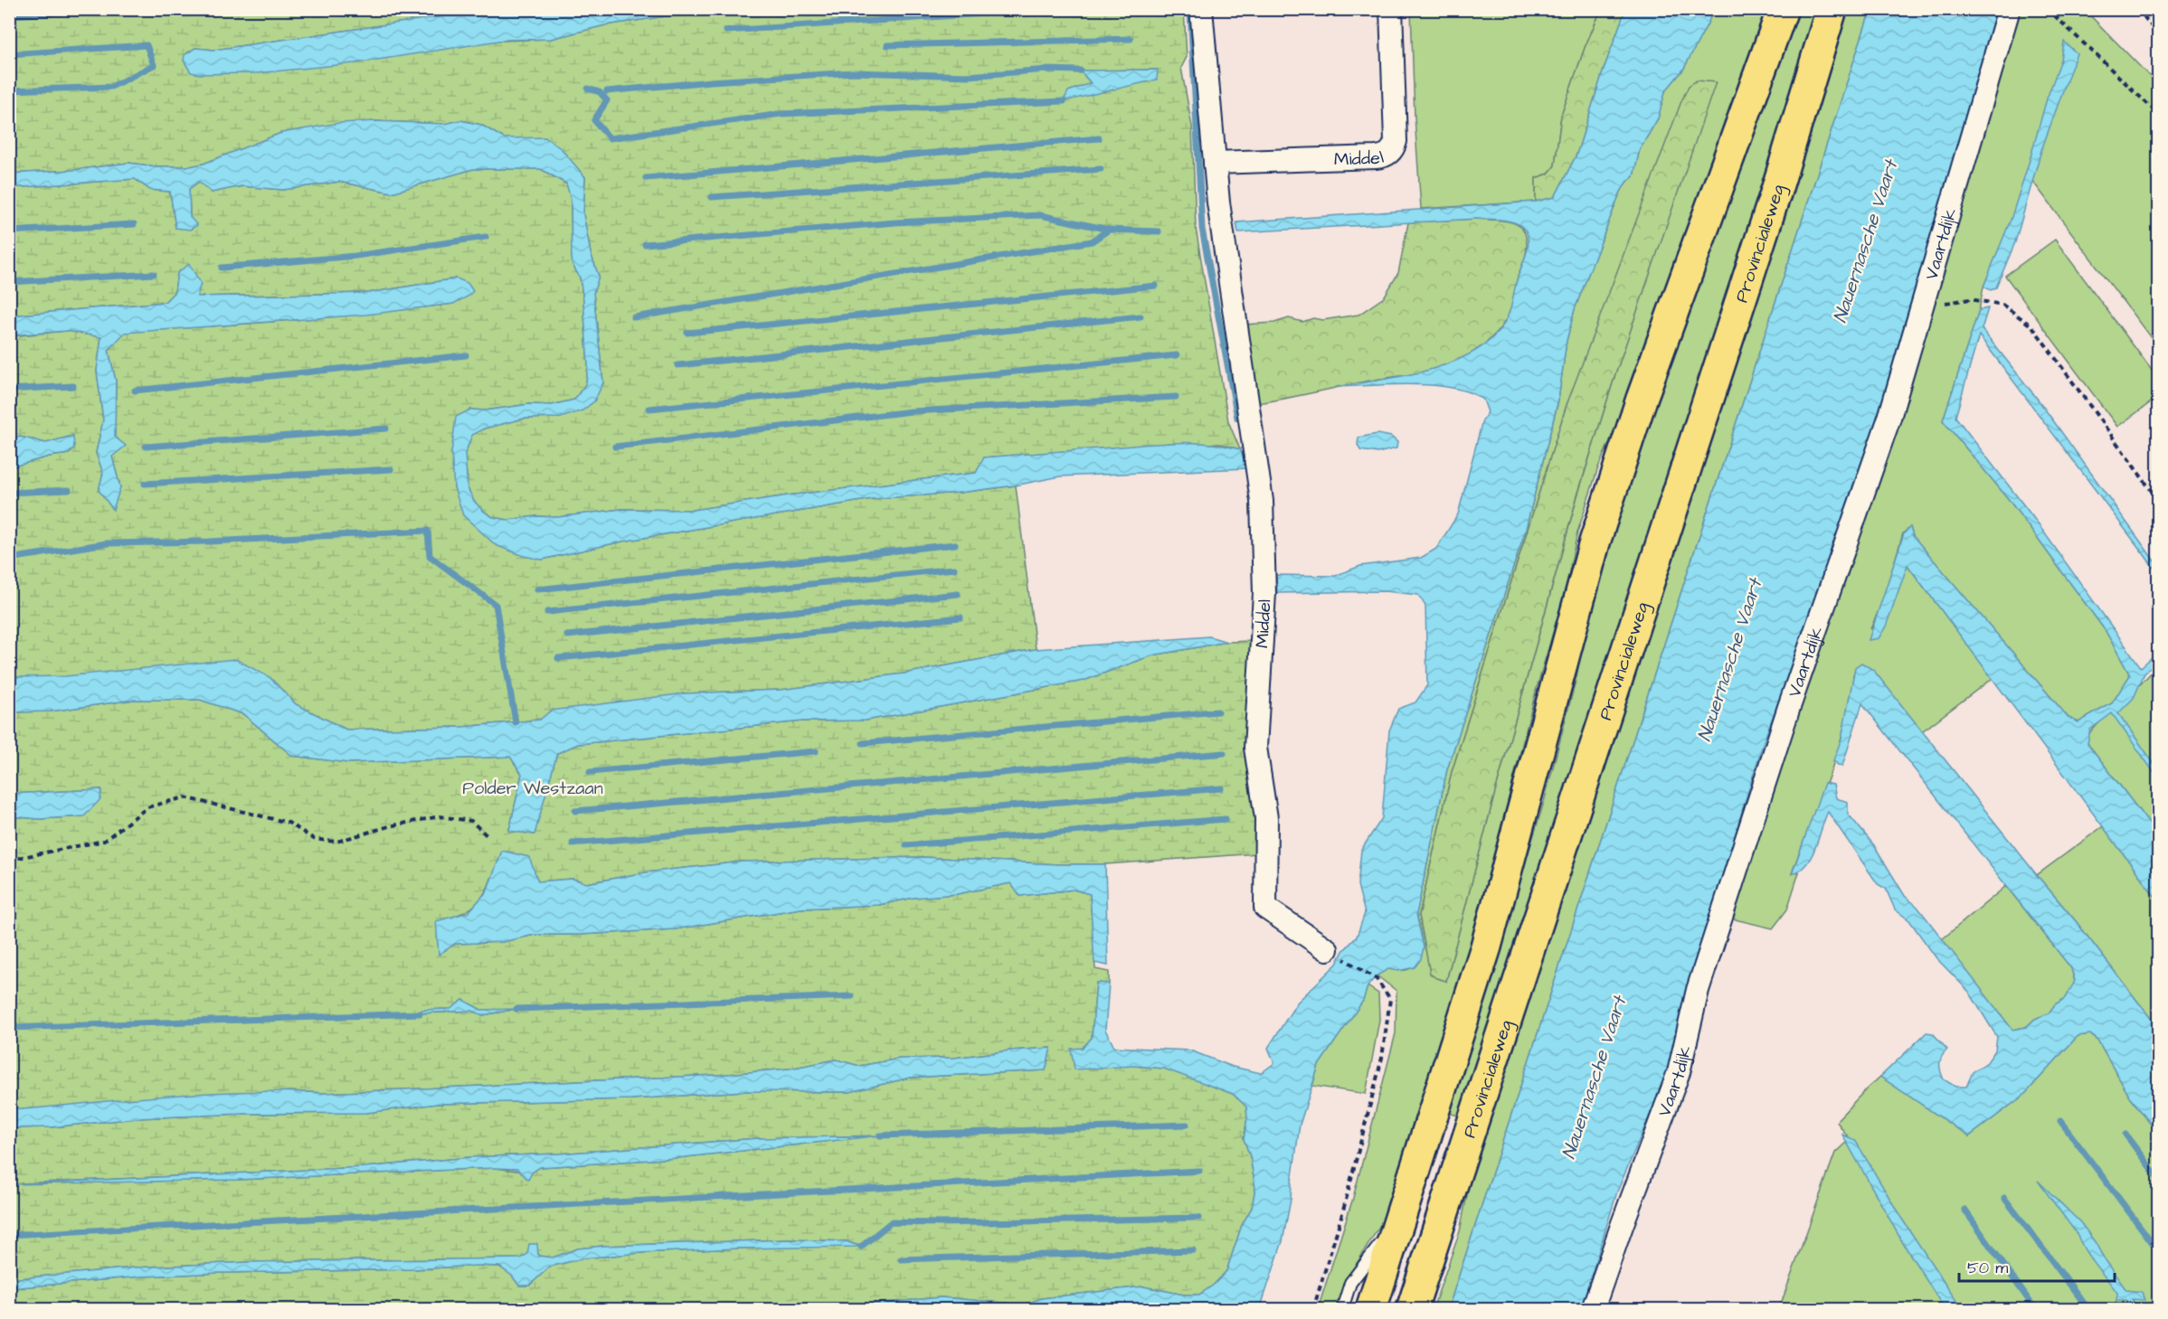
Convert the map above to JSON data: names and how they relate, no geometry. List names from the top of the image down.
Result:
{
  "streets": {
    "highway": ["Provincialeweg"],
    "street": ["Middel", "Vaartdijk"]
  },
  "water": ["Nauernasche Vaart"],
  "parks": ["Polder Westzaan"],
  "scale_bar": "50 m"
}
